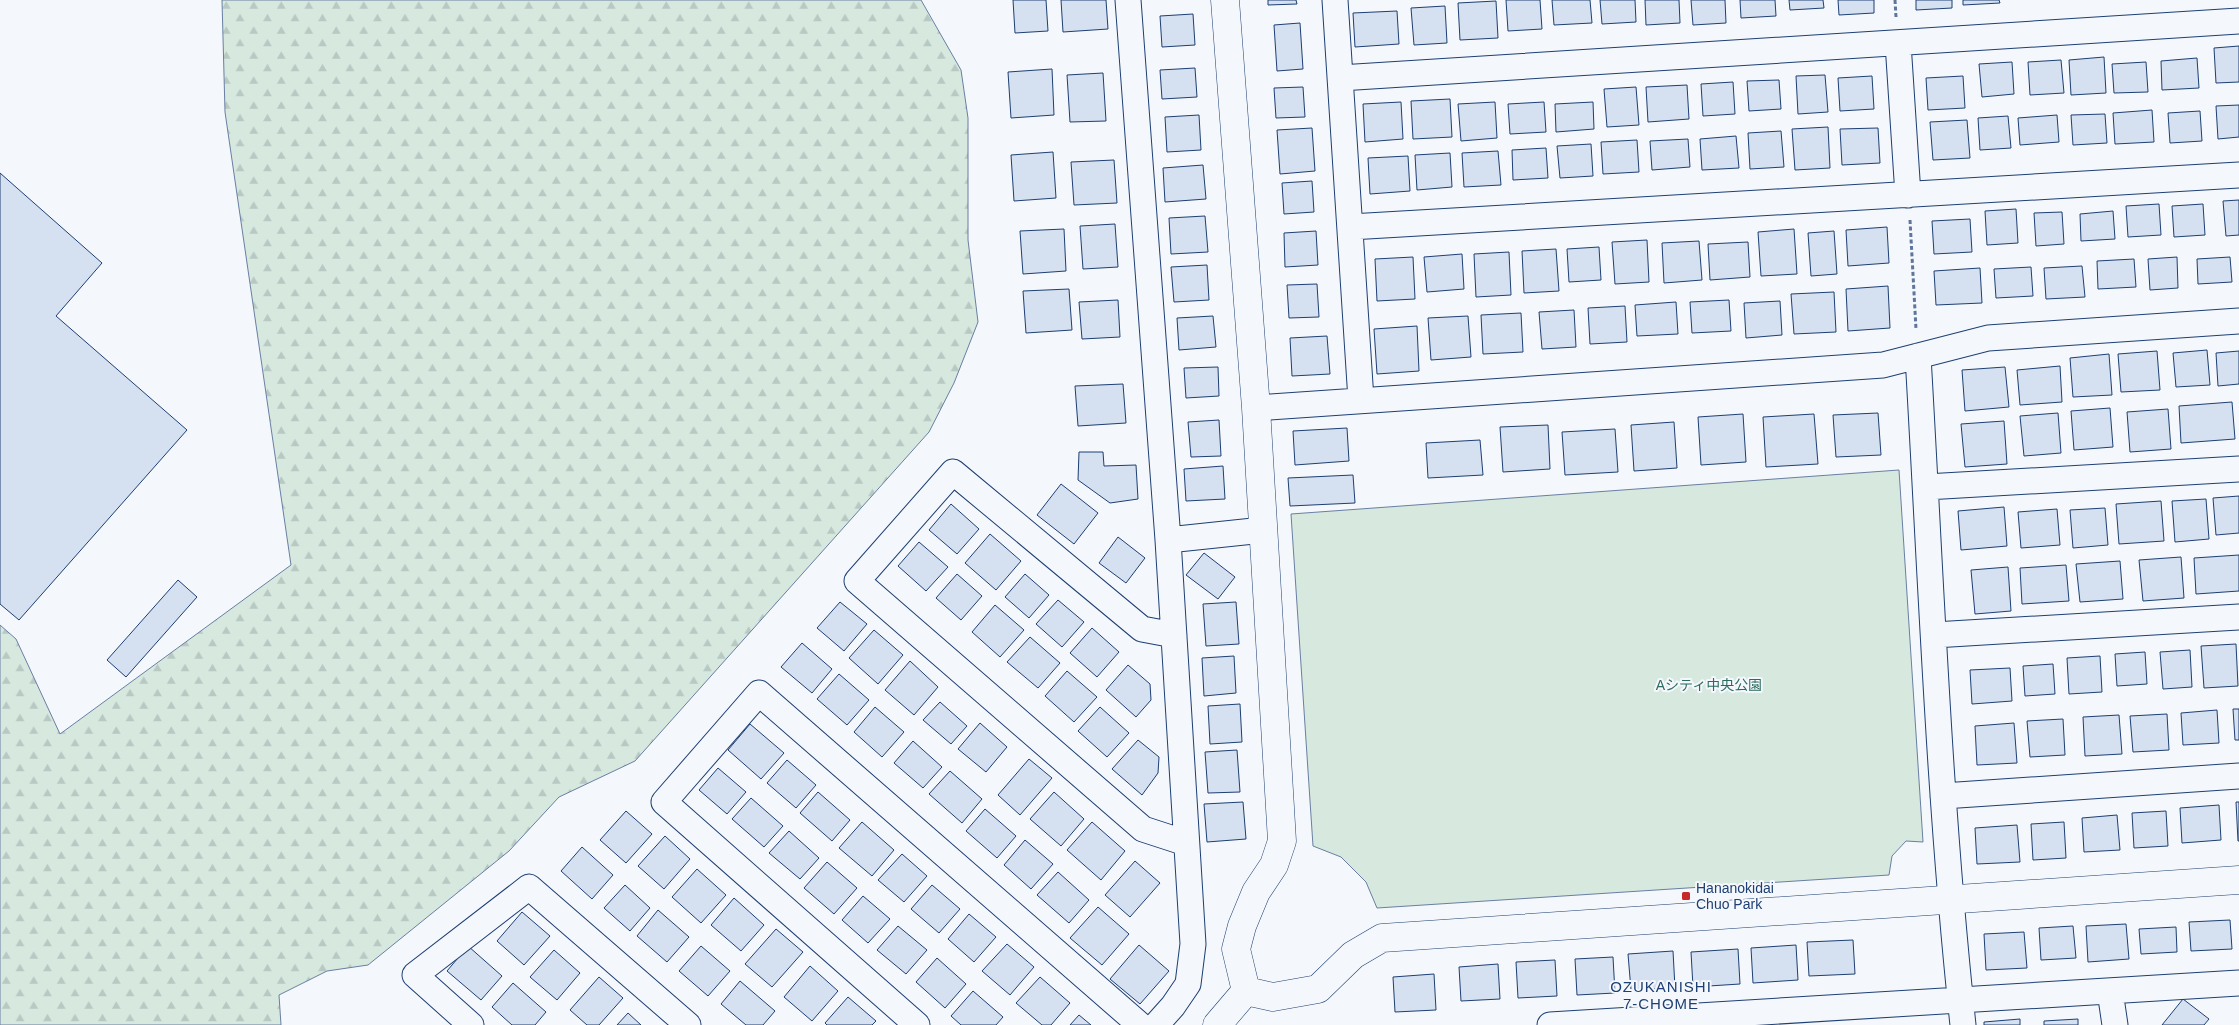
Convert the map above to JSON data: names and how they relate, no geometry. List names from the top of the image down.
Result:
{
  "districts": ["OZUKANISHI 7-CHOME"],
  "parks": ["Aシティ中央公園"],
  "places": {
    "transit": ["Hananokidai Chuo Park"]
  }
}
